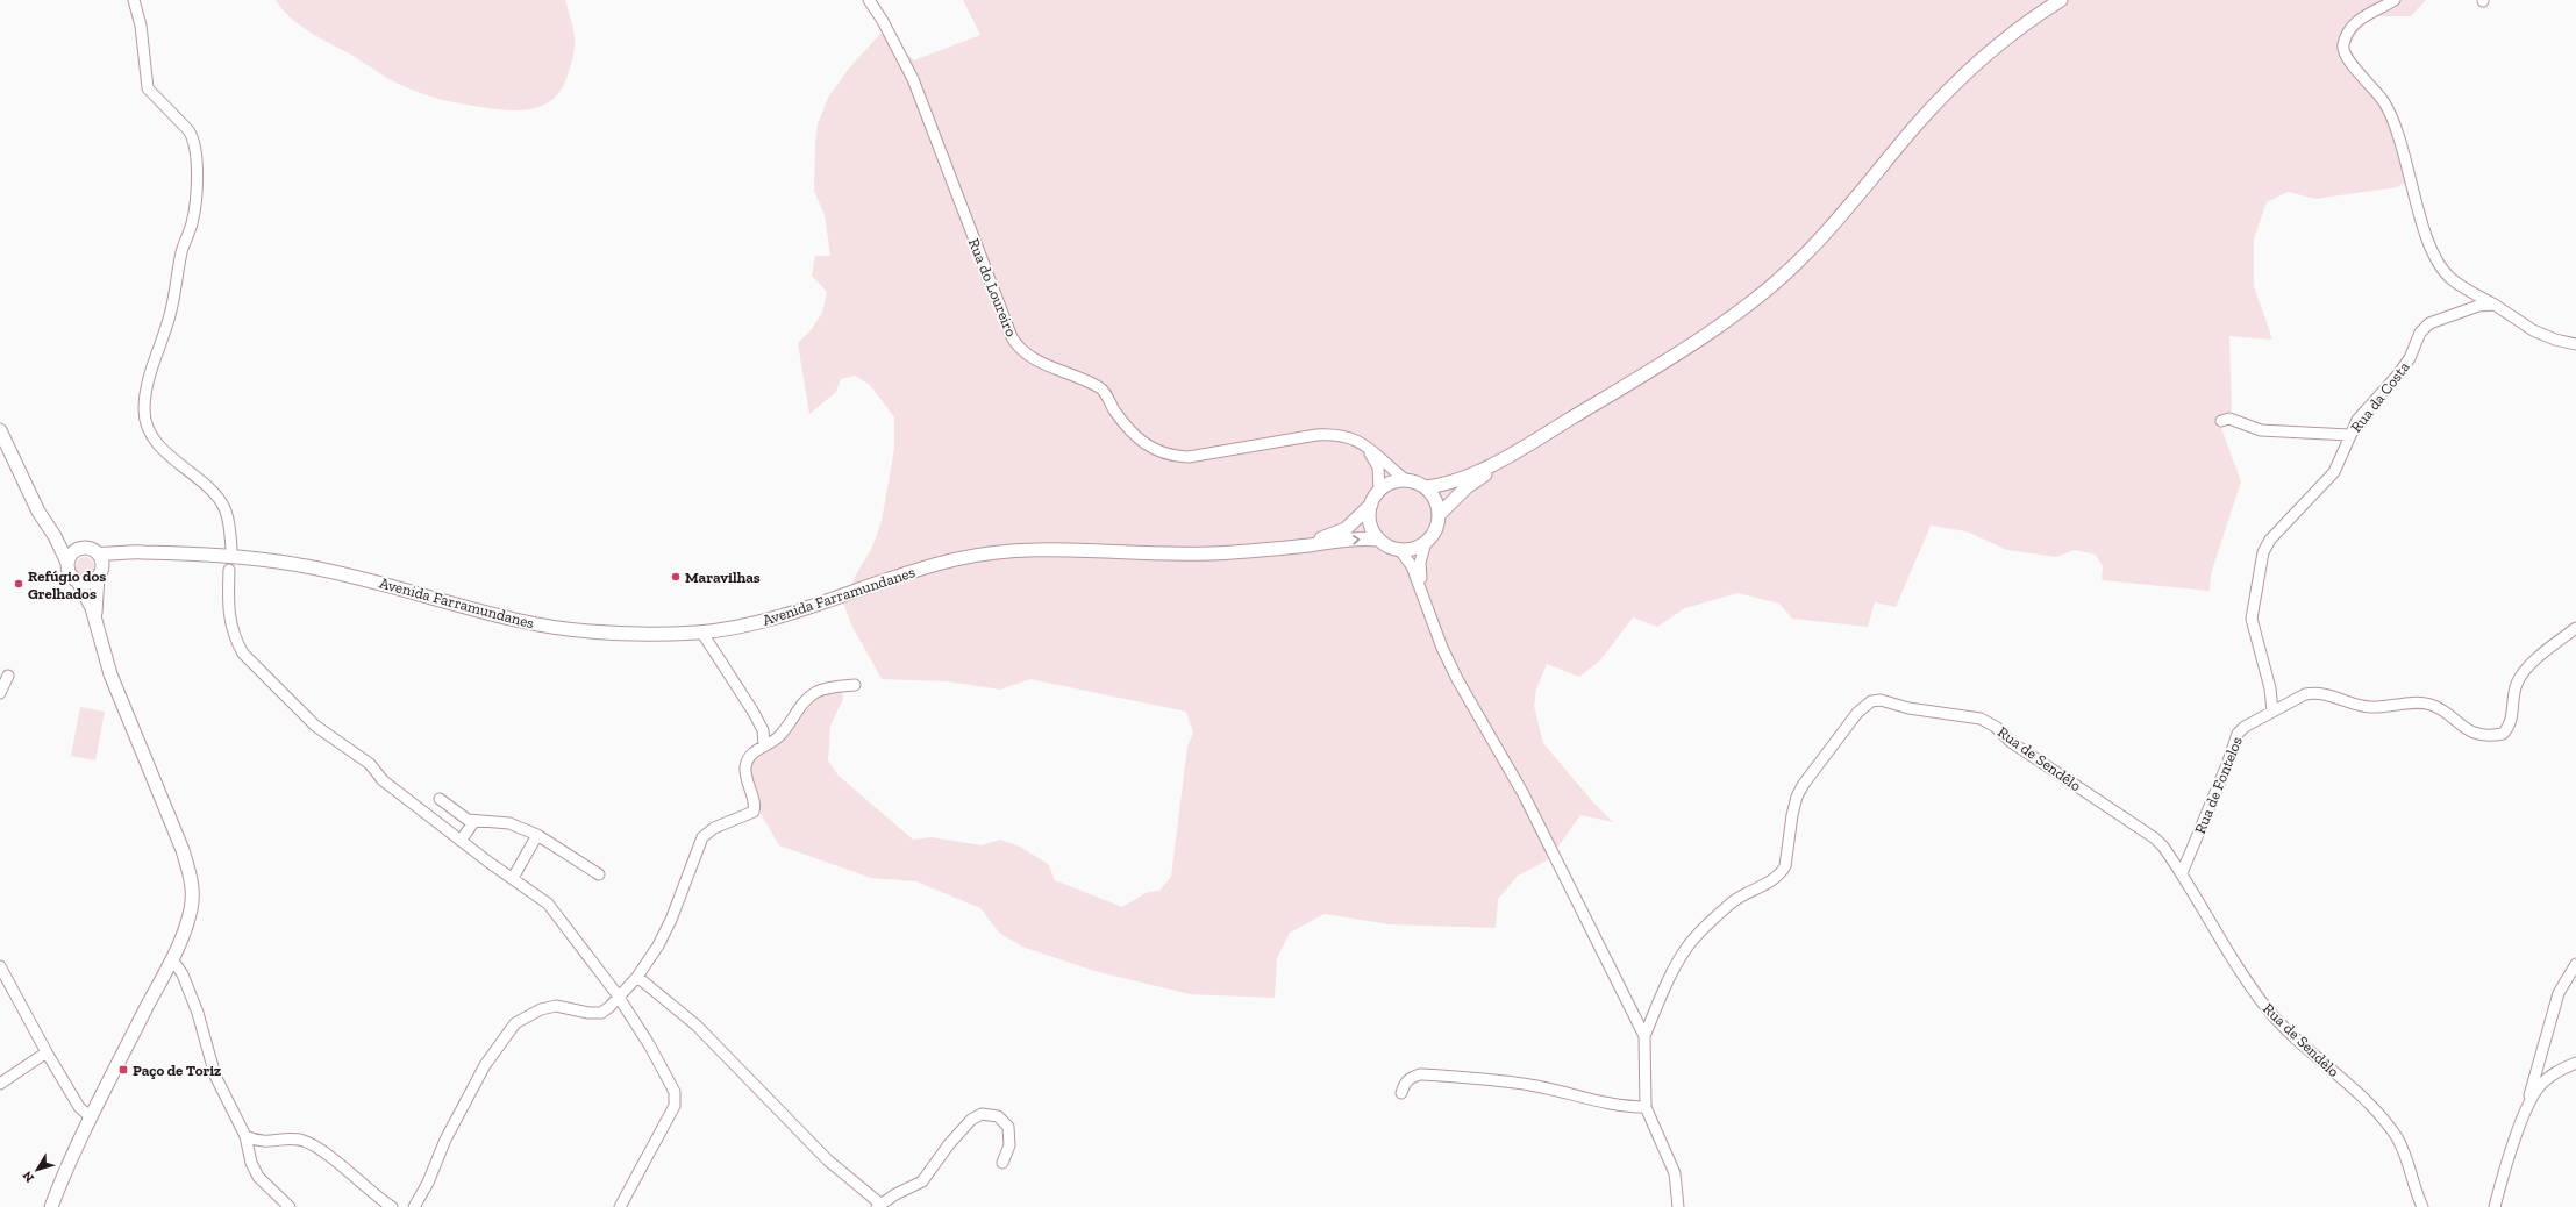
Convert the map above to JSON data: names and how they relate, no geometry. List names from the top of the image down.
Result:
{
  "streets": {
    "main road": ["Avenida Farramundanes"],
    "street": [
      "Rua do Loureiro",
      "Rua da Costa",
      "Rua de Sendêlo",
      "Rua de Fontelos"
    ]
  },
  "crossings": [
    ["Rua da Costa", "Rua de Fontelos"],
    ["Rua de Sendêlo", "Rua de Fontelos"]
  ],
  "places": {
    "other": ["Maravilhas", "Refúgio dos Grelhados"],
    "transit": ["Paço de Toriz"]
  },
  "north": "bottom left"
}
